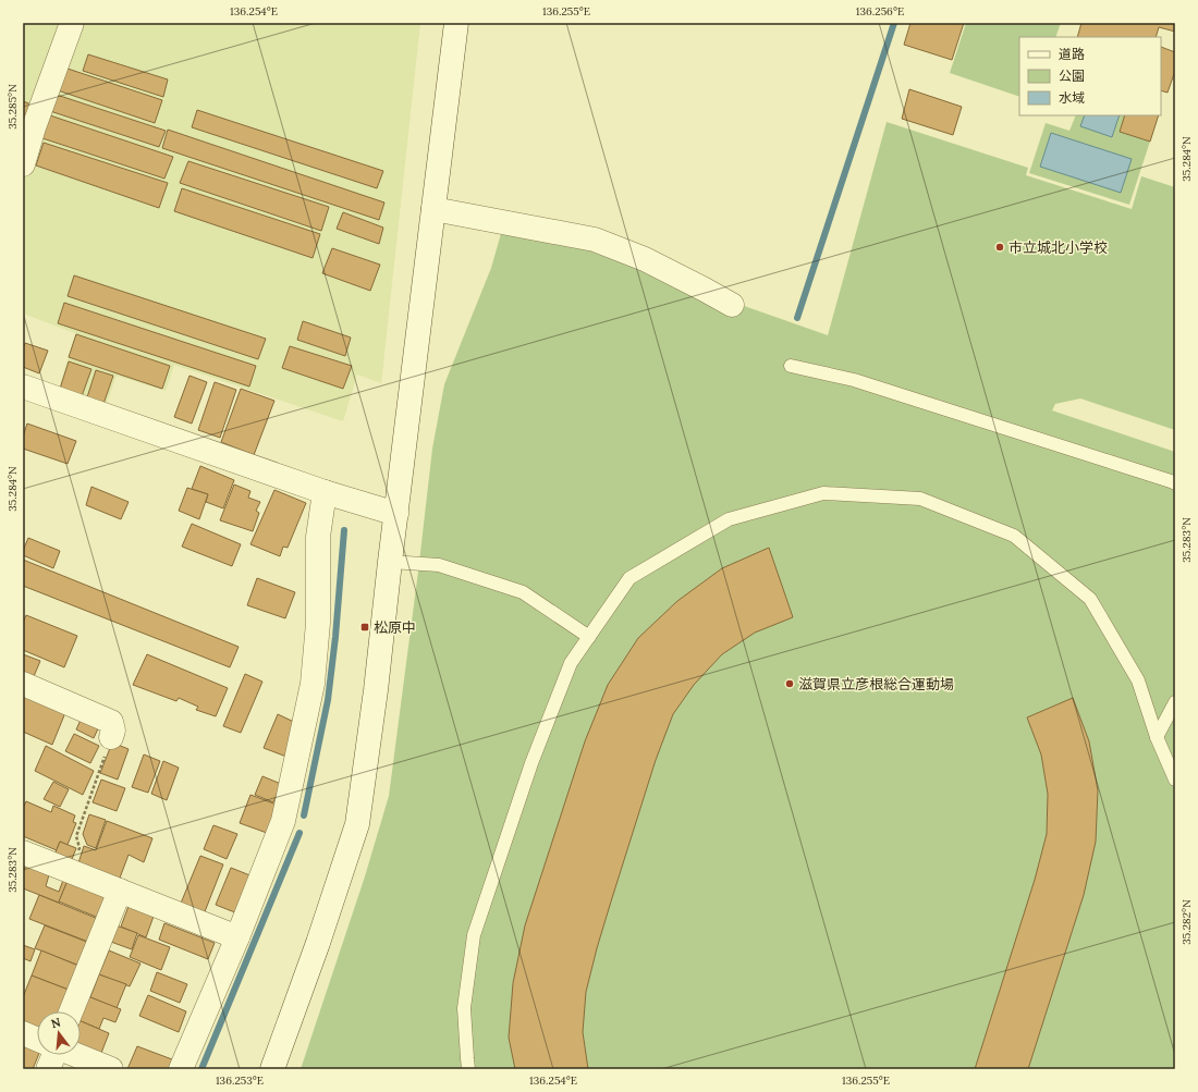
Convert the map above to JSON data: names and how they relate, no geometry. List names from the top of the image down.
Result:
{
  "places": {
    "other": ["市立城北小学校", "滋賀県立彦根総合運動場"],
    "transit": ["松原中"]
  },
  "legend": ["道路", "公園", "水域"],
  "north": "top",
  "coordinates": [
    "136.254°E",
    "136.255°E",
    "136.256°E",
    "35.285°N",
    "35.284°N",
    "35.283°N",
    "35.282°N",
    "136.253°E"
  ]
}
